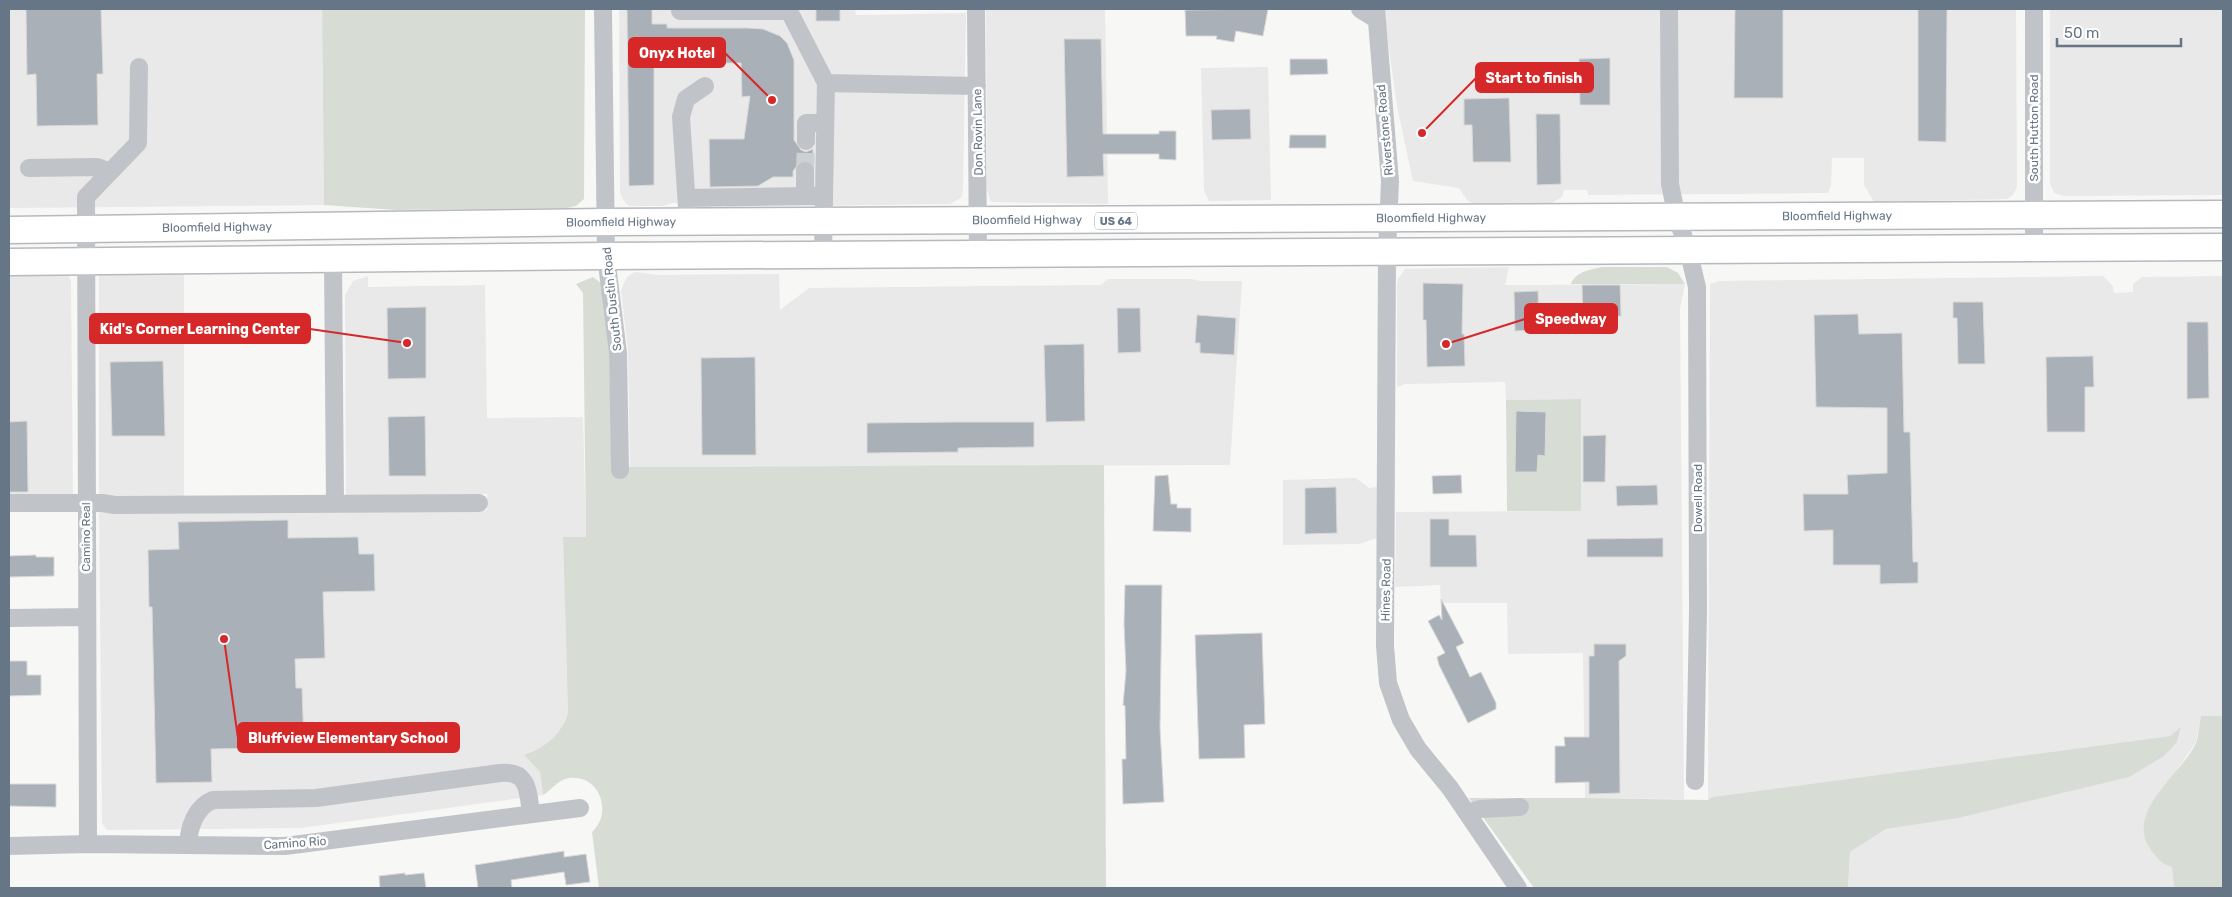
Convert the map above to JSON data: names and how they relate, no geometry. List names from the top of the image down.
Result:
{
  "streets": {
    "highway": ["Bloomfield Highway", "US 64"],
    "street": [
      "South Hutton Road",
      "Riverstone Road",
      "Don Rovin Lane",
      "South Dustin Road",
      "Dowell Road",
      "Camino Real",
      "Hines Road",
      "Camino Rio"
    ]
  },
  "crossings": [
    ["South Hutton Road", "Bloomfield Highway"],
    ["Riverstone Road", "Bloomfield Highway"],
    ["Riverstone Road", "Hines Road"],
    ["Don Rovin Lane", "Bloomfield Highway"],
    ["Bloomfield Highway", "South Dustin Road"],
    ["Bloomfield Highway", "Dowell Road"],
    ["Bloomfield Highway", "Camino Real"],
    ["Camino Real", "Camino Rio"]
  ],
  "places": [
    "Onyx Hotel",
    "Start to finish",
    "Kid's Corner Learning Center",
    "Speedway",
    "Bluffview Elementary School"
  ],
  "scale_bar": "50 m"
}
